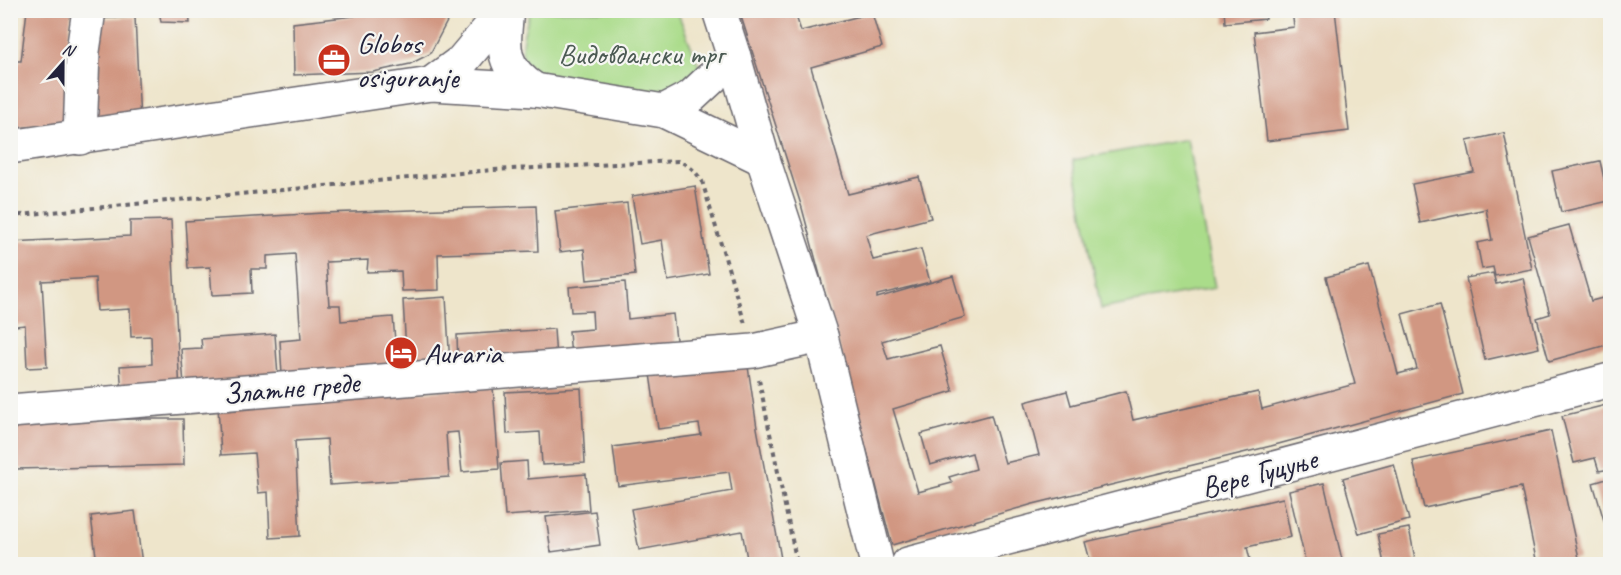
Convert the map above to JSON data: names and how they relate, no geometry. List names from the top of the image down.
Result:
{
  "streets": {
    "street": ["Златне греде", "Вере Гуцуње"]
  },
  "parks": ["Видовдански трг"],
  "places": {
    "office": ["Globos osiguranje"],
    "hotel": ["Auraria"]
  },
  "north": "top"
}
